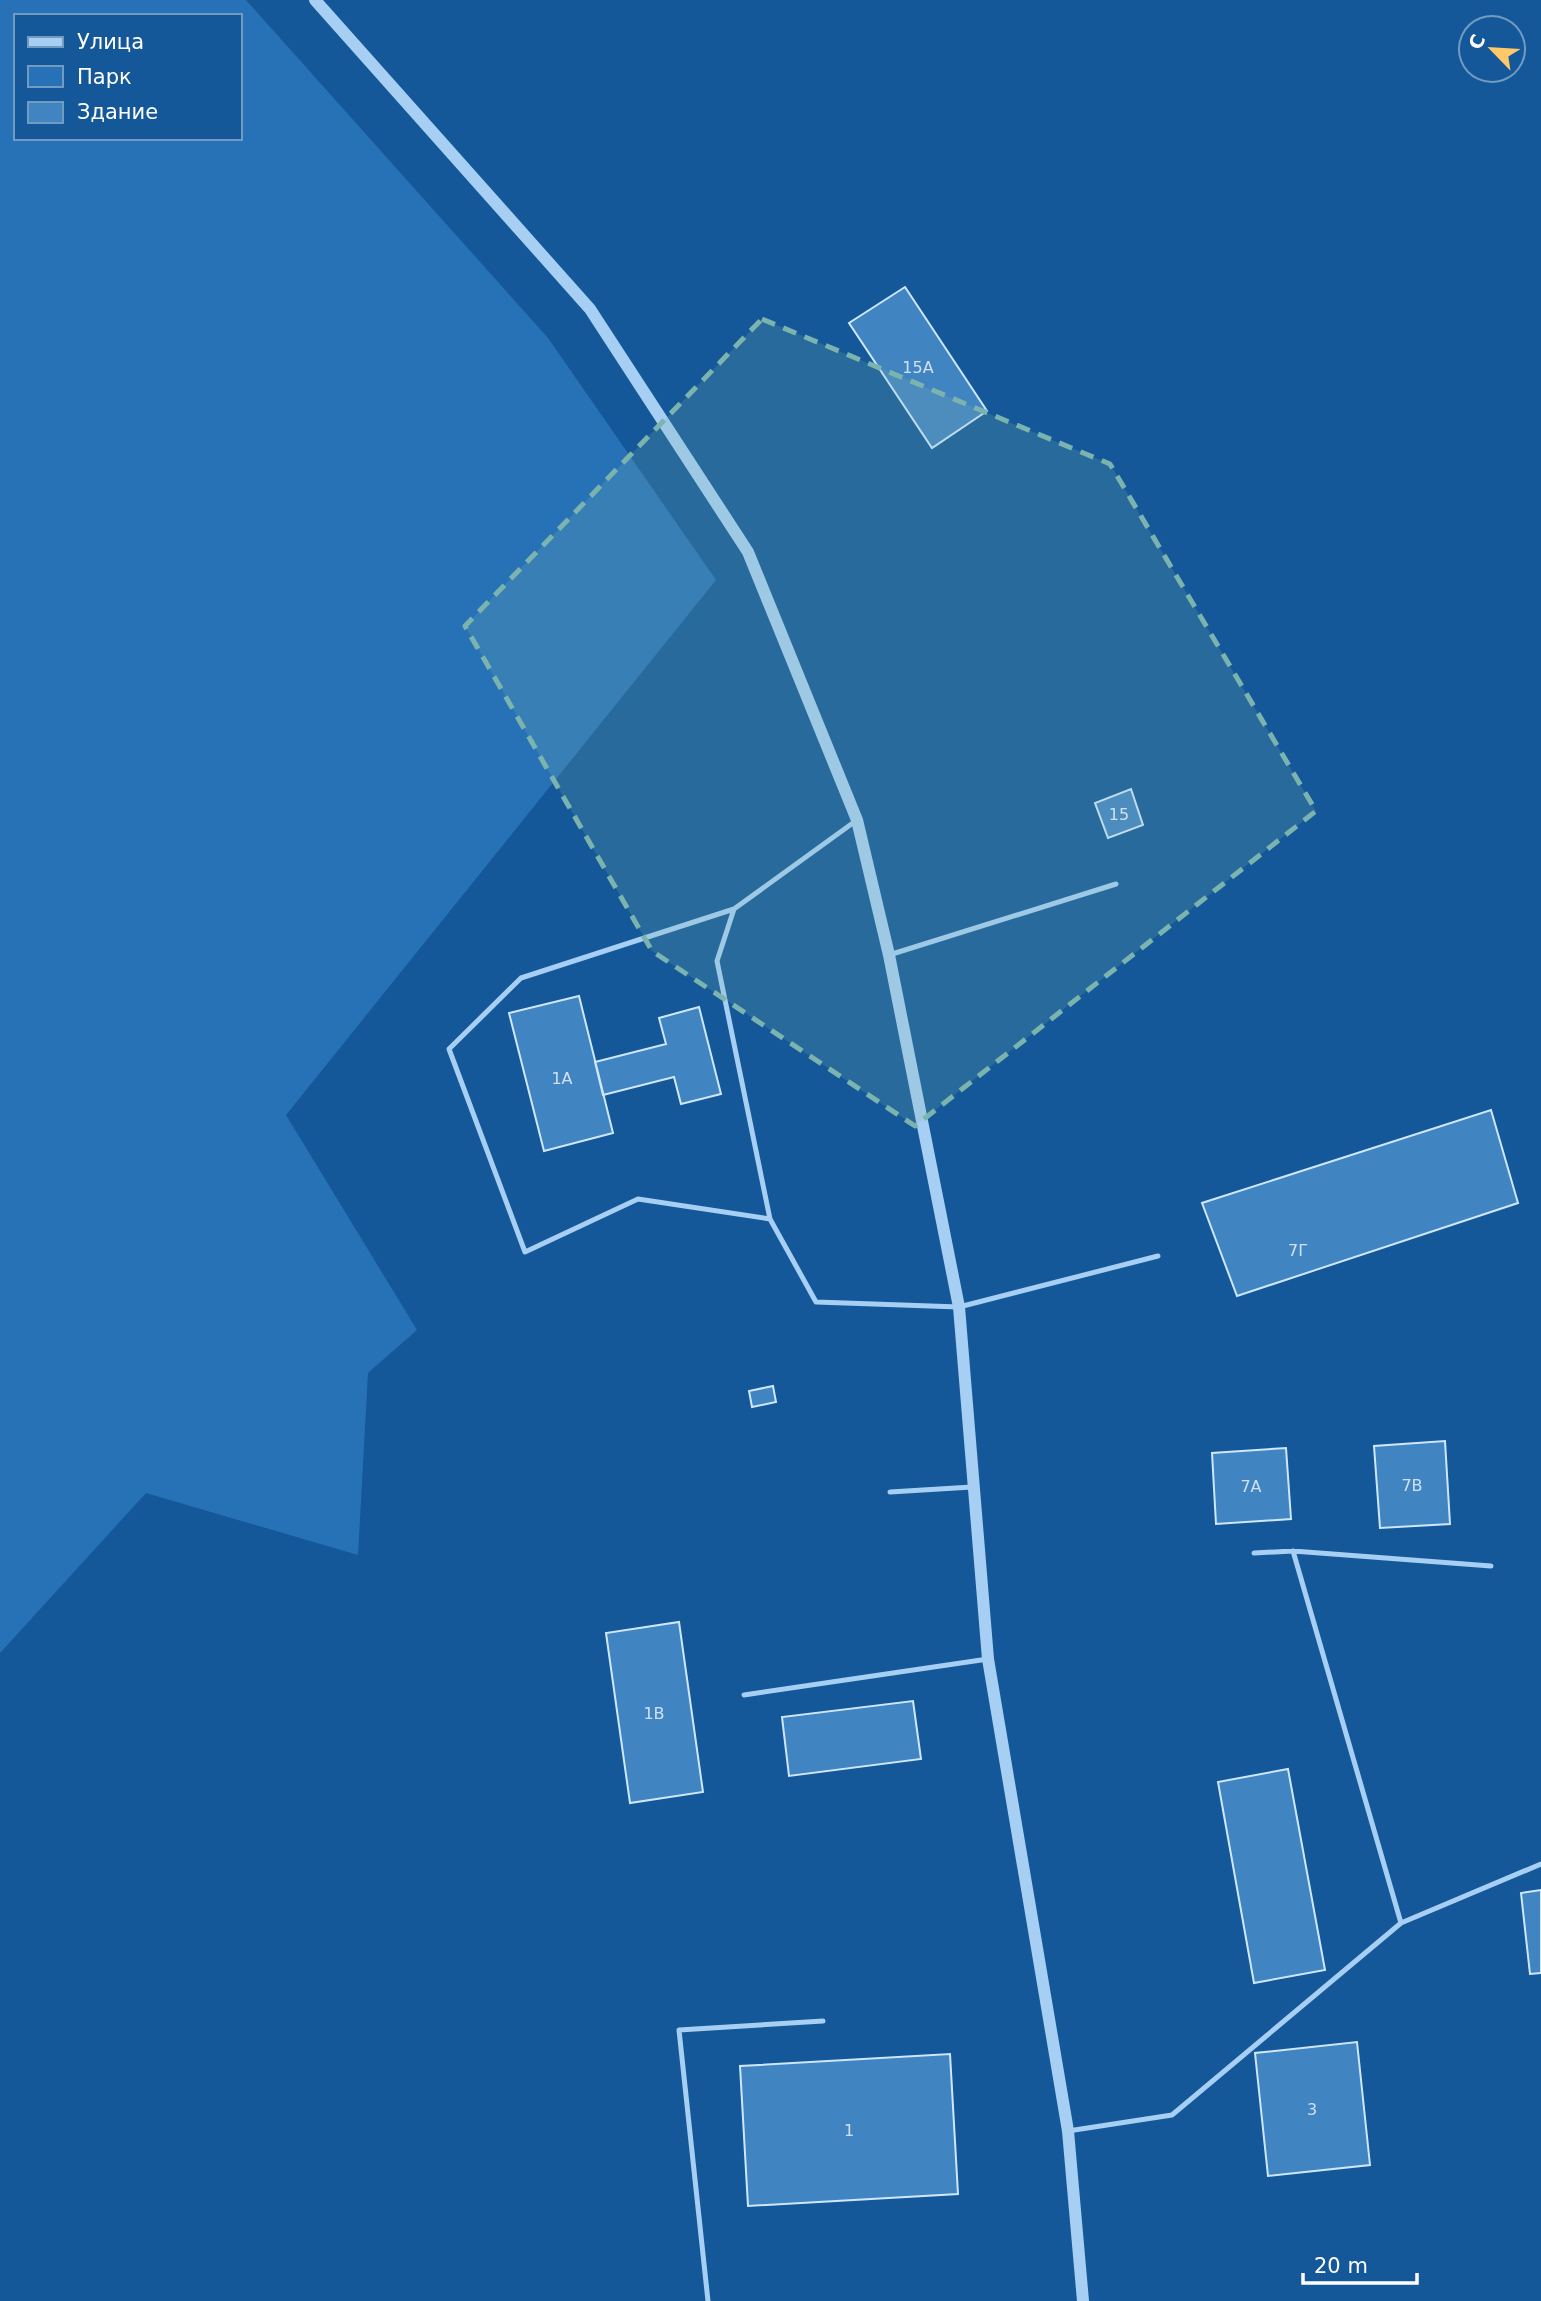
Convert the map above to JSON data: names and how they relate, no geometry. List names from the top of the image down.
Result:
{
  "house_numbers": [
    "15А",
    "15",
    "1А",
    "7Г",
    "7В",
    "7А",
    "1В",
    "3",
    "1"
  ],
  "legend": ["Улица", "Парк", "Здание"],
  "scale_bar": "20 m",
  "north": "top left"
}
